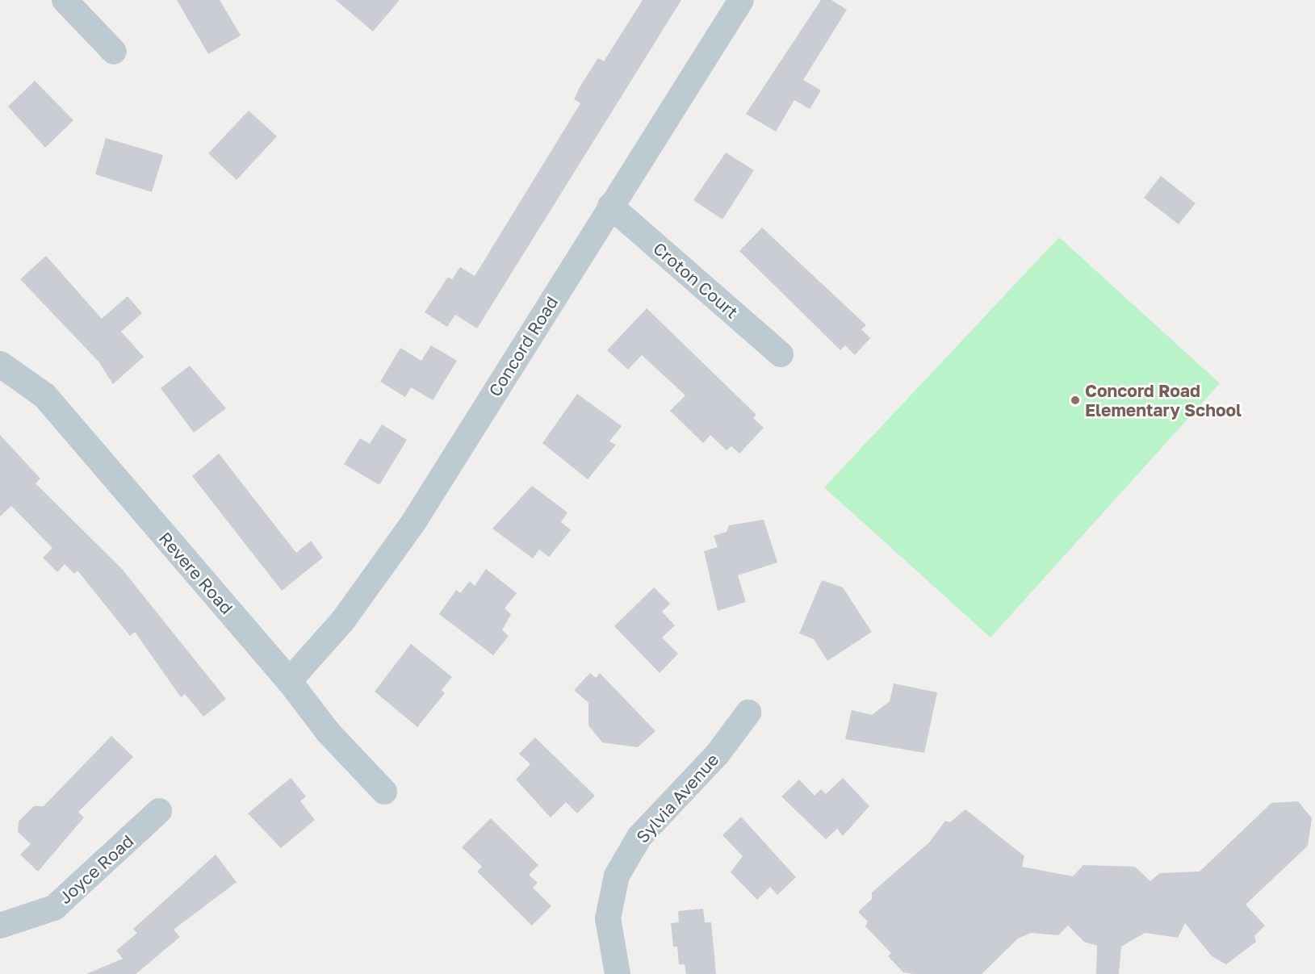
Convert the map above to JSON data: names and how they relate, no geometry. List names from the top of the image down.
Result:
{
  "streets": {
    "street": [
      "Croton Court",
      "Concord Road",
      "Revere Road",
      "Sylvia Avenue",
      "Joyce Road"
    ]
  },
  "crossings": [
    ["Croton Court", "Concord Road"],
    ["Concord Road", "Revere Road"]
  ],
  "places": ["Concord Road Elementary School"]
}
